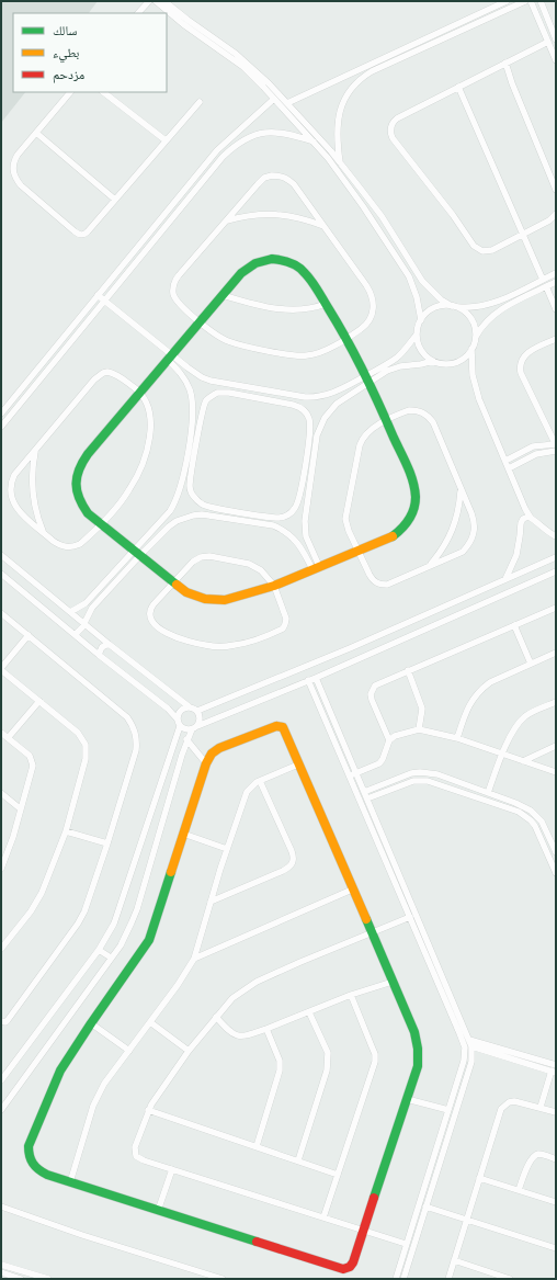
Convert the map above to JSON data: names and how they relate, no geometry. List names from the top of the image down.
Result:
{
  "legend": ["سالك", "بطيء", "مزدحم"]
}
